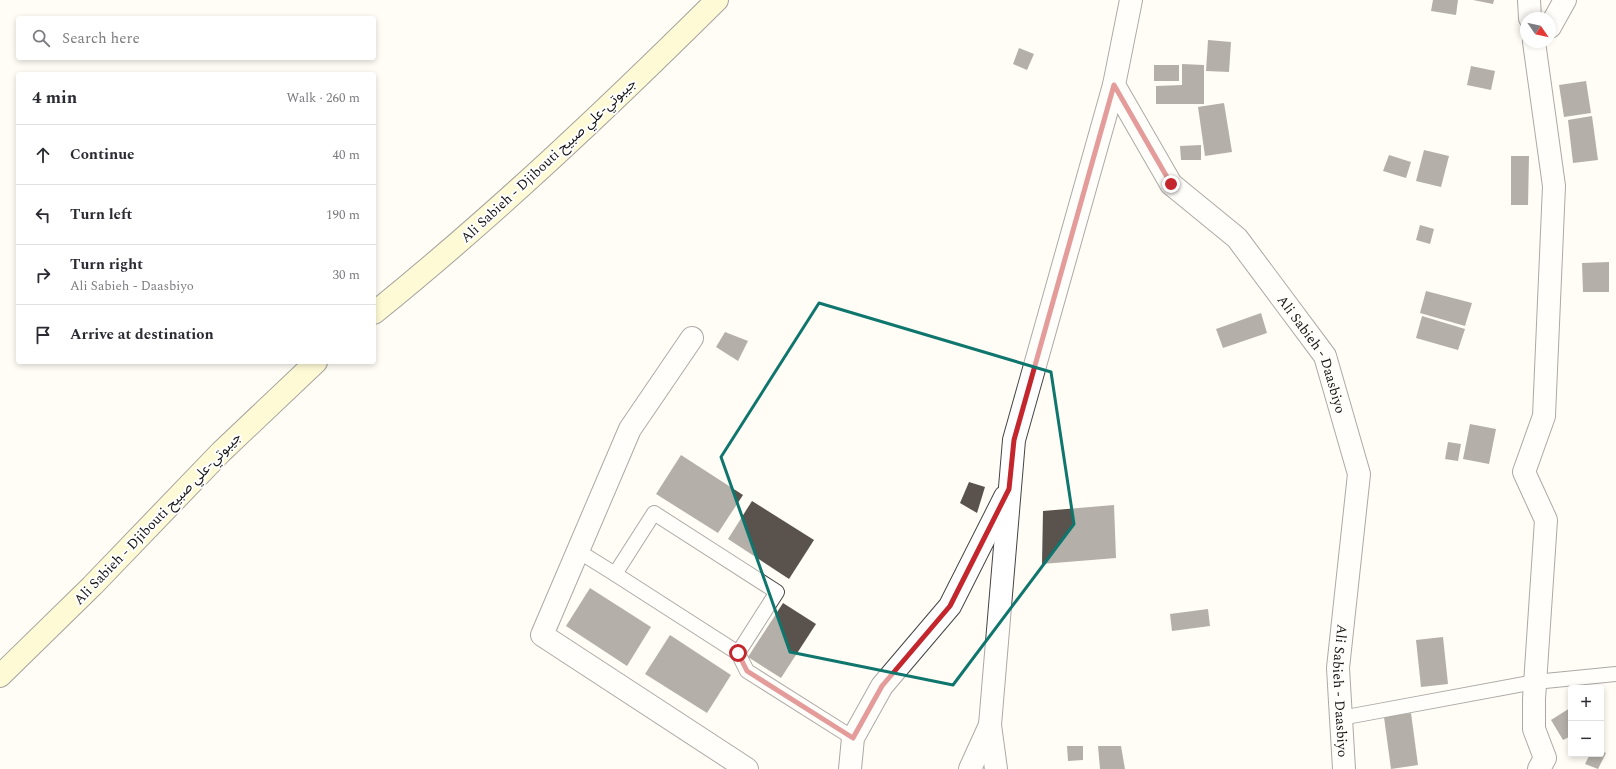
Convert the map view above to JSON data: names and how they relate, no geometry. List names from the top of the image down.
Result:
{
  "streets": {
    "main road": ["Ali Sabieh - Djibouti جيبوتي-علي صبيح"],
    "street": ["Ali Sabieh - Daasbiyo"]
  },
  "north": "bottom right",
  "page": {
    "search": "Search here",
    "heading": ["4 min", "Walk · 260 m"],
    "list": [
      ["Continue", "40 m"],
      ["Turn left", "190 m"],
      ["Turn right", "Ali Sabieh - Daasbiyo", "30 m"],
      "Arrive at destination"
    ],
    "map_buttons": ["+", "−"]
  }
}
